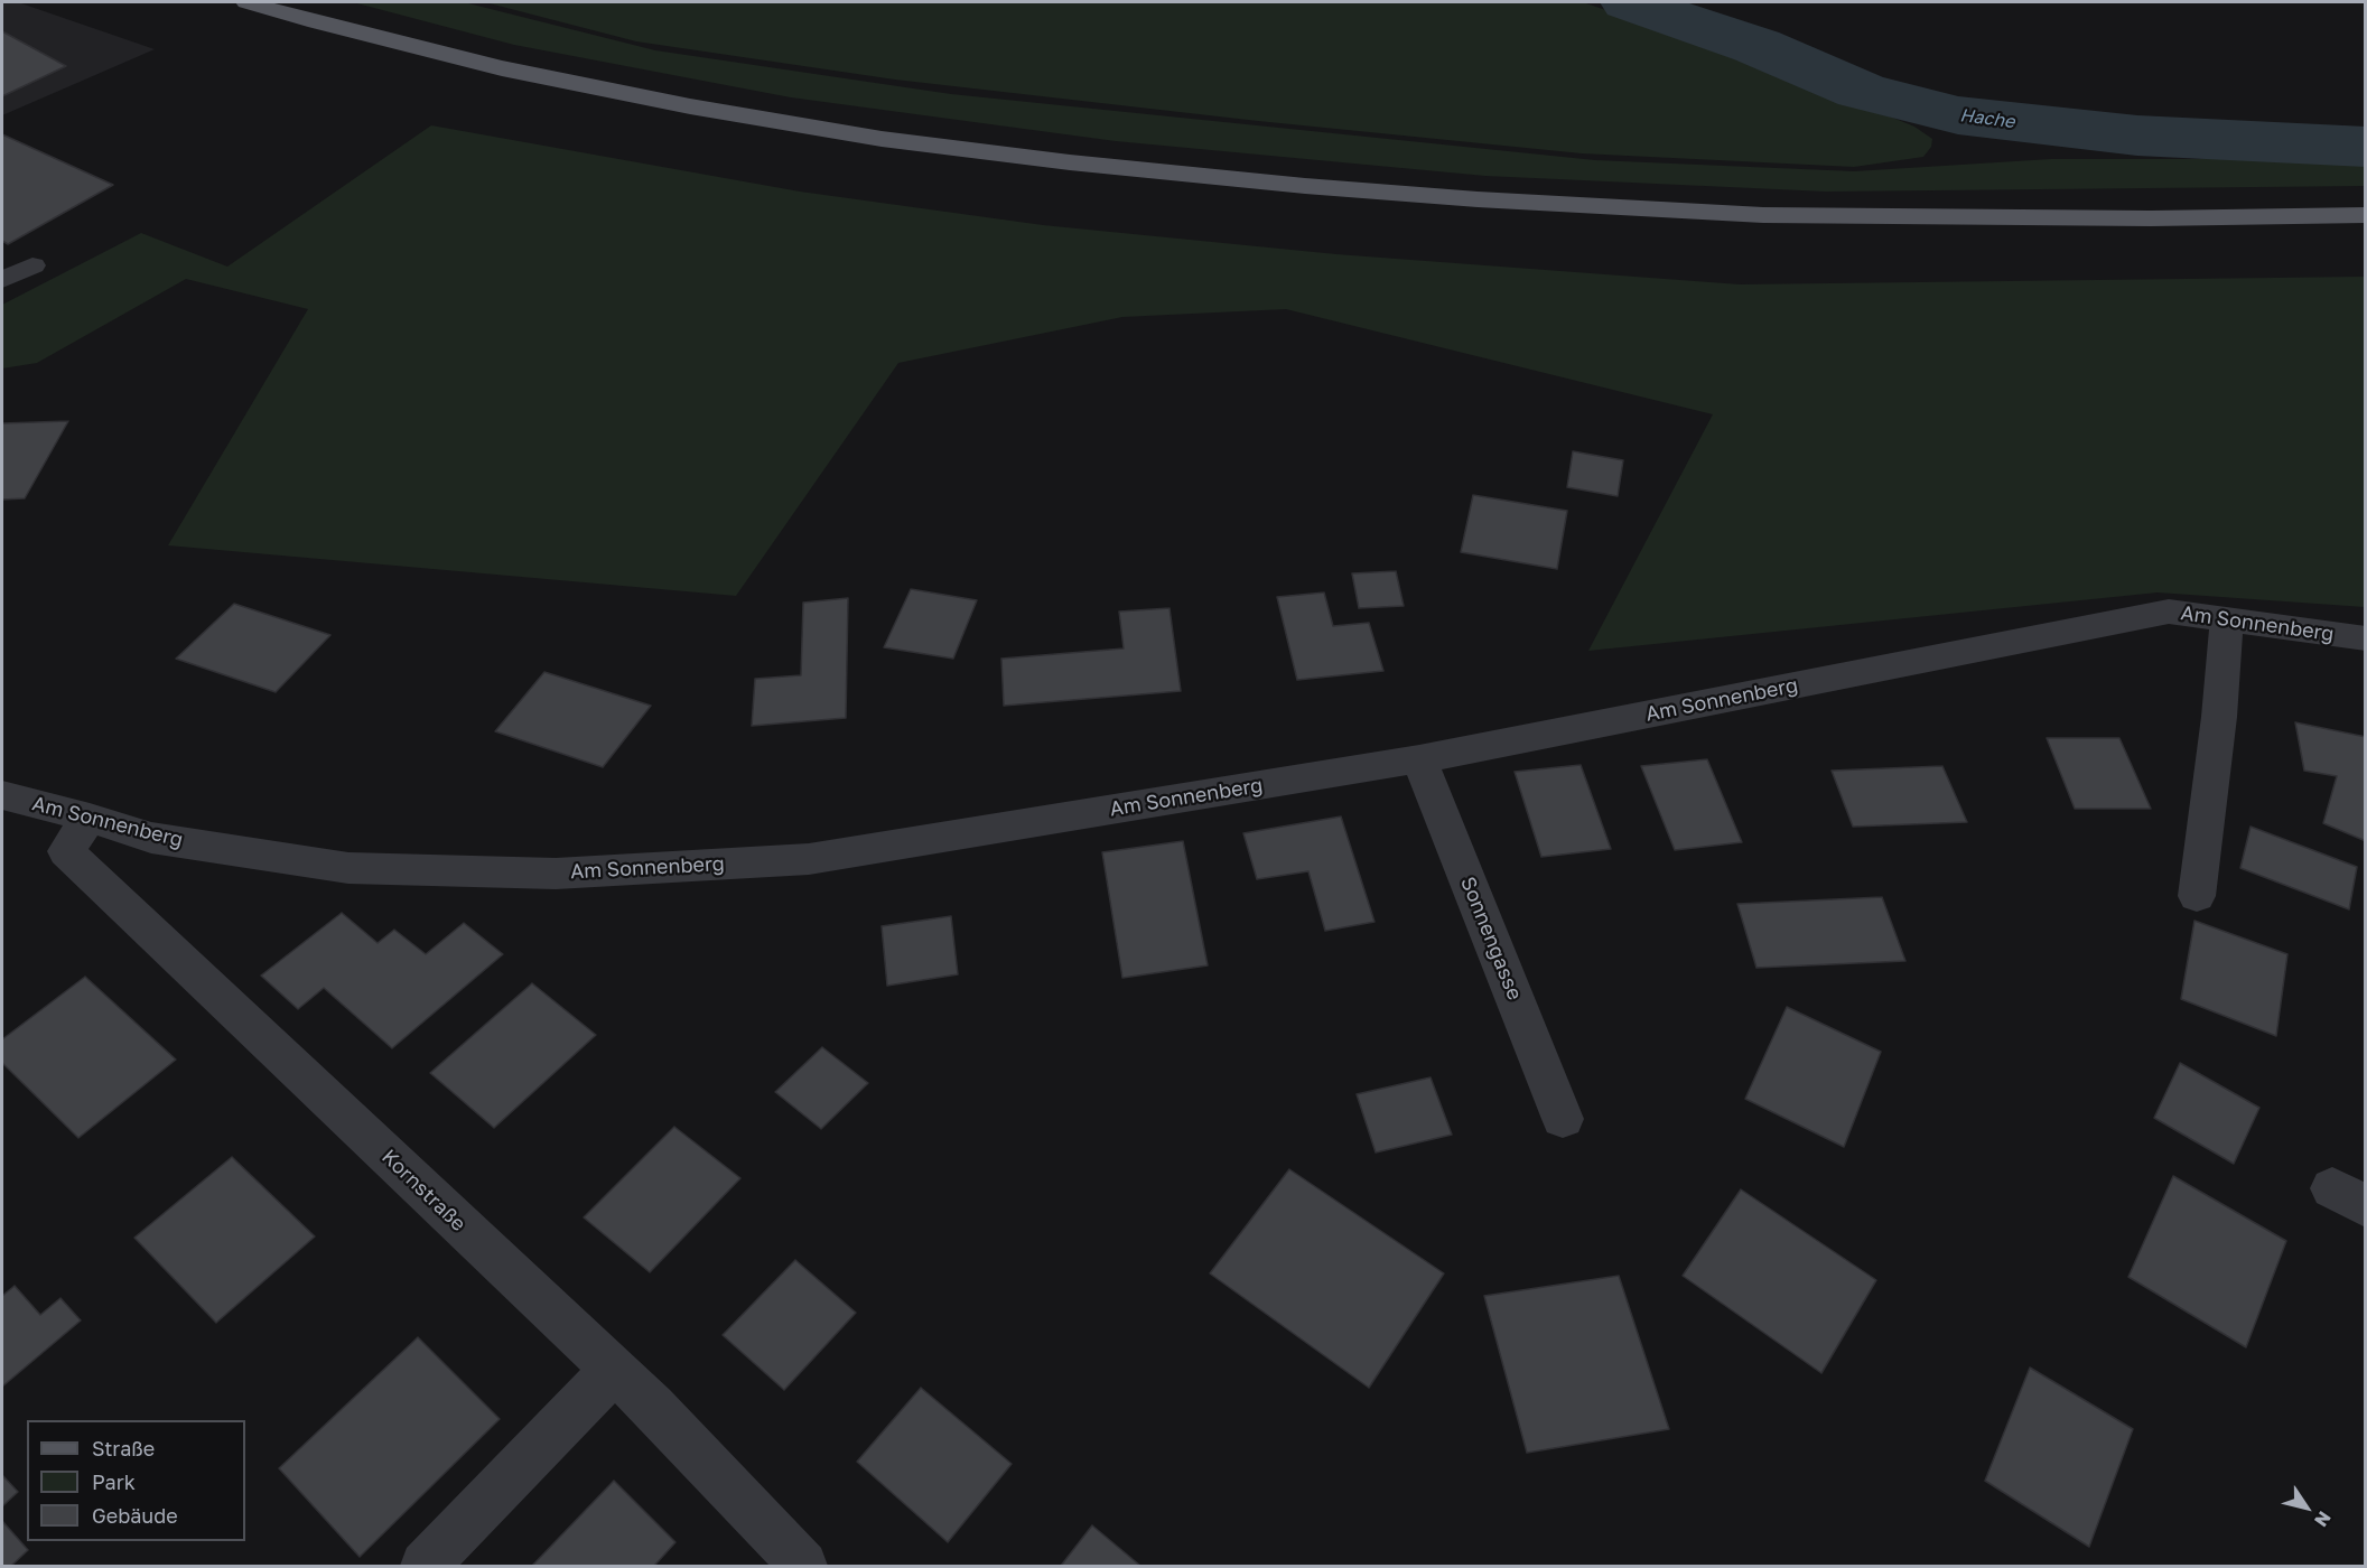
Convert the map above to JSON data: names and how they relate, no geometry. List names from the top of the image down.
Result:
{
  "streets": {
    "street": ["Am Sonnenberg", "Sonnengasse", "Kornstraße"]
  },
  "crossings": [
    ["Am Sonnenberg", "Sonnengasse"],
    ["Am Sonnenberg", "Kornstraße"]
  ],
  "water": ["Hache"],
  "legend": ["Straße", "Park", "Gebäude"],
  "north": "bottom right"
}
